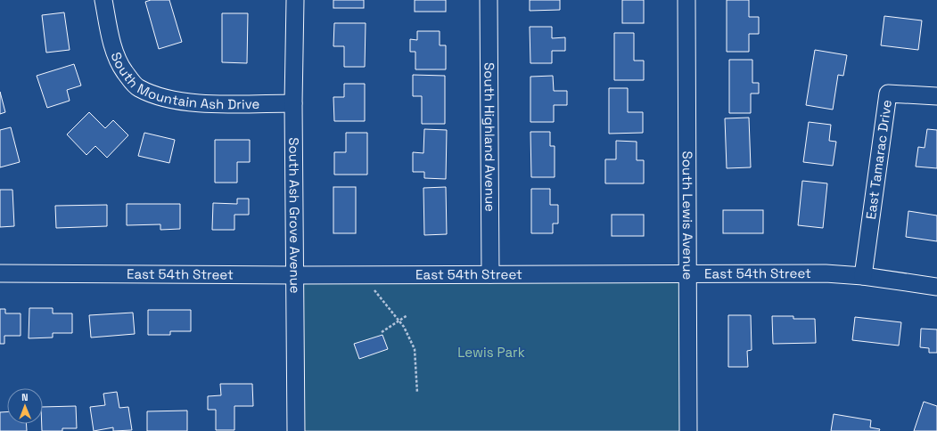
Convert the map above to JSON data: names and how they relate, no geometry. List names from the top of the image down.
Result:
{
  "streets": {
    "street": [
      "South Mountain Ash Drive",
      "South Highland Avenue",
      "East Tamarac Drive",
      "South Ash Grove Avenue",
      "South Lewis Avenue",
      "East 54th Street"
    ]
  },
  "crossings": [
    ["South Mountain Ash Drive", "South Ash Grove Avenue"],
    ["South Highland Avenue", "East 54th Street"],
    ["East Tamarac Drive", "East 54th Street"],
    ["South Ash Grove Avenue", "East 54th Street"],
    ["South Lewis Avenue", "East 54th Street"]
  ],
  "parks": ["Lewis Park"],
  "north": "top"
}
